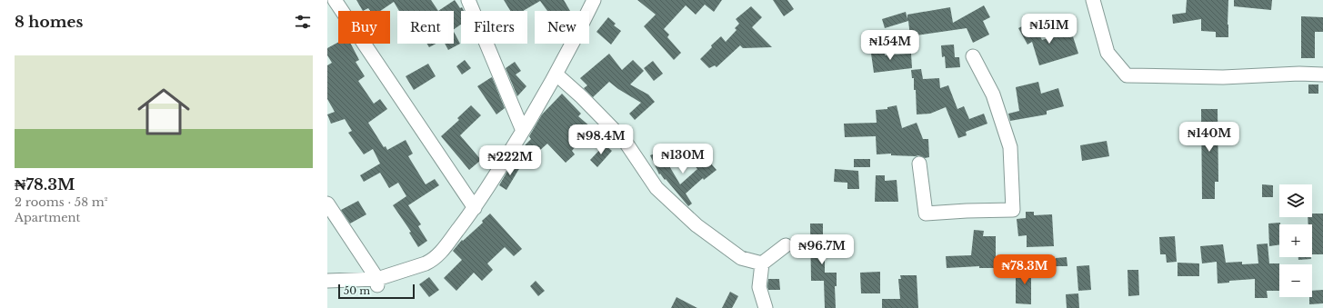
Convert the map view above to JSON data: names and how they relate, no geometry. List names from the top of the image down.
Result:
{
  "scale_bar": "50 m",
  "page": {
    "heading": "8 homes",
    "chip": [
      "Buy",
      "Rent",
      "Filters",
      "New"
    ],
    "price": [
      "₦151M",
      "₦154M",
      "₦140M",
      "₦98.4M",
      "₦130M",
      "₦222M",
      "₦96.7M",
      "₦78.3M"
    ],
    "list": [
      {
        "name": "₦78.3M",
        "note": "2 rooms · 58 m² · Apartment"
      }
    ],
    "map_buttons": ["+", "−"],
    "scale": "50 m"
  }
}
